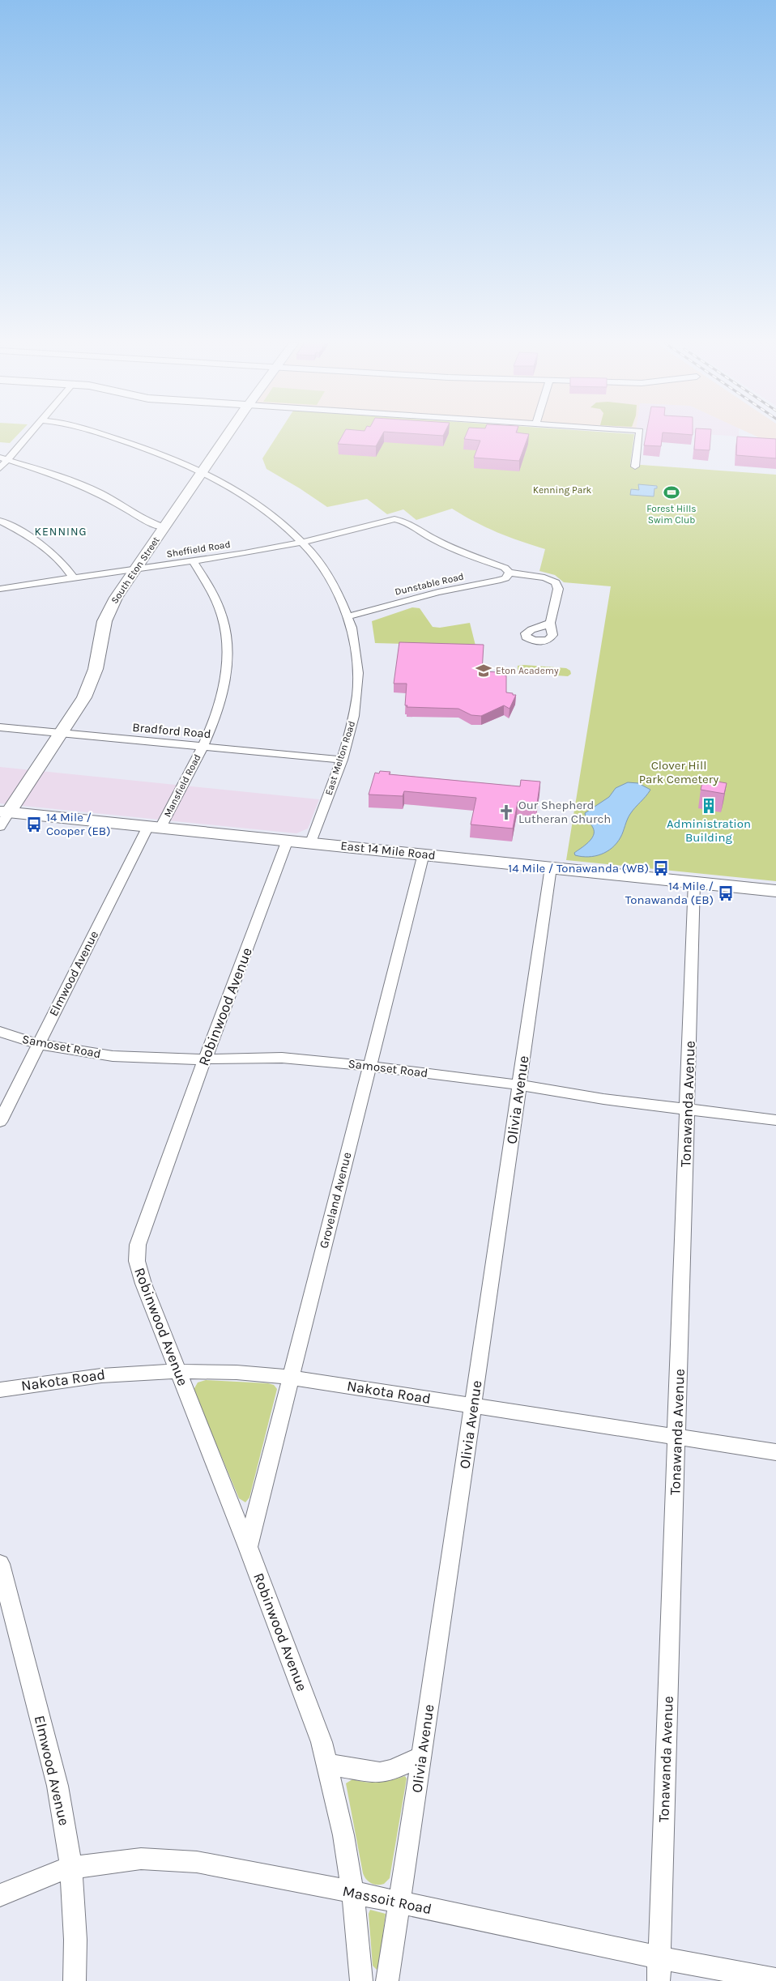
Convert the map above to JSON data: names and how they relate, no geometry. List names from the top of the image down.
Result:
{
  "streets": {
    "street": [
      "Sheffield Road",
      "South Eton Street",
      "Dunstable Road",
      "Bradford Road",
      "East Melton Road",
      "Mansfield Road",
      "East 14 Mile Road",
      "Elmwood Avenue",
      "Robinwood Avenue",
      "Samoset Road",
      "Olivia Avenue",
      "Tonawanda Avenue",
      "Groveland Avenue",
      "Nakota Road",
      "Massoit Road"
    ]
  },
  "crossings": [
    ["Sheffield Road", "South Eton Street"],
    ["Sheffield Road", "Dunstable Road"],
    ["Sheffield Road", "East Melton Road"],
    ["Sheffield Road", "Mansfield Road"],
    ["South Eton Street", "Bradford Road"],
    ["South Eton Street", "East Melton Road"],
    ["South Eton Street", "East 14 Mile Road"],
    ["Dunstable Road", "East Melton Road"],
    ["Bradford Road", "East Melton Road"],
    ["Bradford Road", "Mansfield Road"],
    ["East Melton Road", "East 14 Mile Road"],
    ["Mansfield Road", "East 14 Mile Road"],
    ["Mansfield Road", "Elmwood Avenue"],
    ["East 14 Mile Road", "Elmwood Avenue"],
    ["East 14 Mile Road", "Robinwood Avenue"],
    ["East 14 Mile Road", "Olivia Avenue"],
    ["East 14 Mile Road", "Tonawanda Avenue"],
    ["East 14 Mile Road", "Groveland Avenue"],
    ["Elmwood Avenue", "Samoset Road"],
    ["Elmwood Avenue", "Massoit Road"],
    ["Robinwood Avenue", "Samoset Road"],
    ["Robinwood Avenue", "Groveland Avenue"],
    ["Robinwood Avenue", "Nakota Road"],
    ["Robinwood Avenue", "Massoit Road"],
    ["Samoset Road", "Olivia Avenue"],
    ["Samoset Road", "Tonawanda Avenue"],
    ["Samoset Road", "Groveland Avenue"],
    ["Olivia Avenue", "Nakota Road"],
    ["Olivia Avenue", "Massoit Road"],
    ["Tonawanda Avenue", "Nakota Road"],
    ["Tonawanda Avenue", "Massoit Road"],
    ["Groveland Avenue", "Nakota Road"]
  ],
  "districts": ["KENNING"],
  "parks": ["Kenning Park", "Clover Hill Park Cemetery"],
  "places": {
    "sports": ["Forest Hills Swim Club"],
    "school or university": ["Eton Academy"],
    "building": ["Administration Building"],
    "church": ["Our Shepherd Lutheran Church"],
    "bus stop": ["14 Mile / Cooper (EB)", "14 Mile / Tonawanda (WB)", "14 Mile / Tonawanda (EB)"]
  }
}
